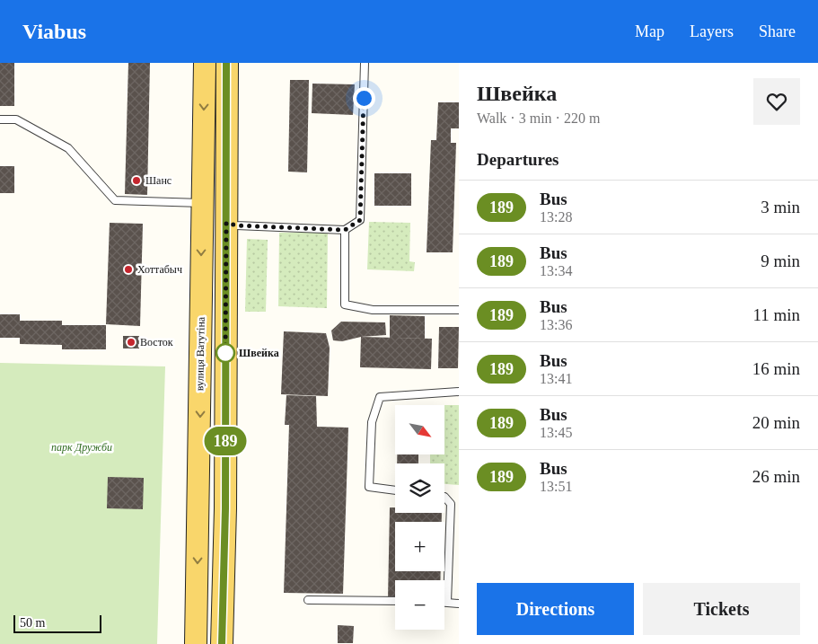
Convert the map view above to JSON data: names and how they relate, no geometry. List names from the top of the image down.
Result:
{
  "streets": {
    "main road": ["вулиця Ватутіна"]
  },
  "parks": ["парк Дружби"],
  "places": [
    "Шанс",
    "Хоттабыч",
    "Восток",
    "Швейка"
  ],
  "lines": ["bus line 189"],
  "scale_bar": "50 m",
  "north": "bottom right",
  "page": {
    "header": "Viabus",
    "nav": ["Map", "Layers", "Share"],
    "on_map": "189",
    "heading": [
      ["Швейка", "Walk · 3 min · 220 m"],
      "Departures"
    ],
    "list": [
      {
        "mark": "189",
        "name": "Bus",
        "note": "13:28",
        "value": "3 min"
      },
      {
        "mark": "189",
        "name": "Bus",
        "note": "13:34",
        "value": "9 min"
      },
      {
        "mark": "189",
        "name": "Bus",
        "note": "13:36",
        "value": "11 min"
      },
      {
        "mark": "189",
        "name": "Bus",
        "note": "13:41",
        "value": "16 min"
      },
      {
        "mark": "189",
        "name": "Bus",
        "note": "13:45",
        "value": "20 min"
      },
      {
        "mark": "189",
        "name": "Bus",
        "note": "13:51",
        "value": "26 min"
      }
    ],
    "map_buttons": ["+", "−"],
    "buttons": ["Directions", "Tickets"],
    "scale": "50 m"
  }
}
